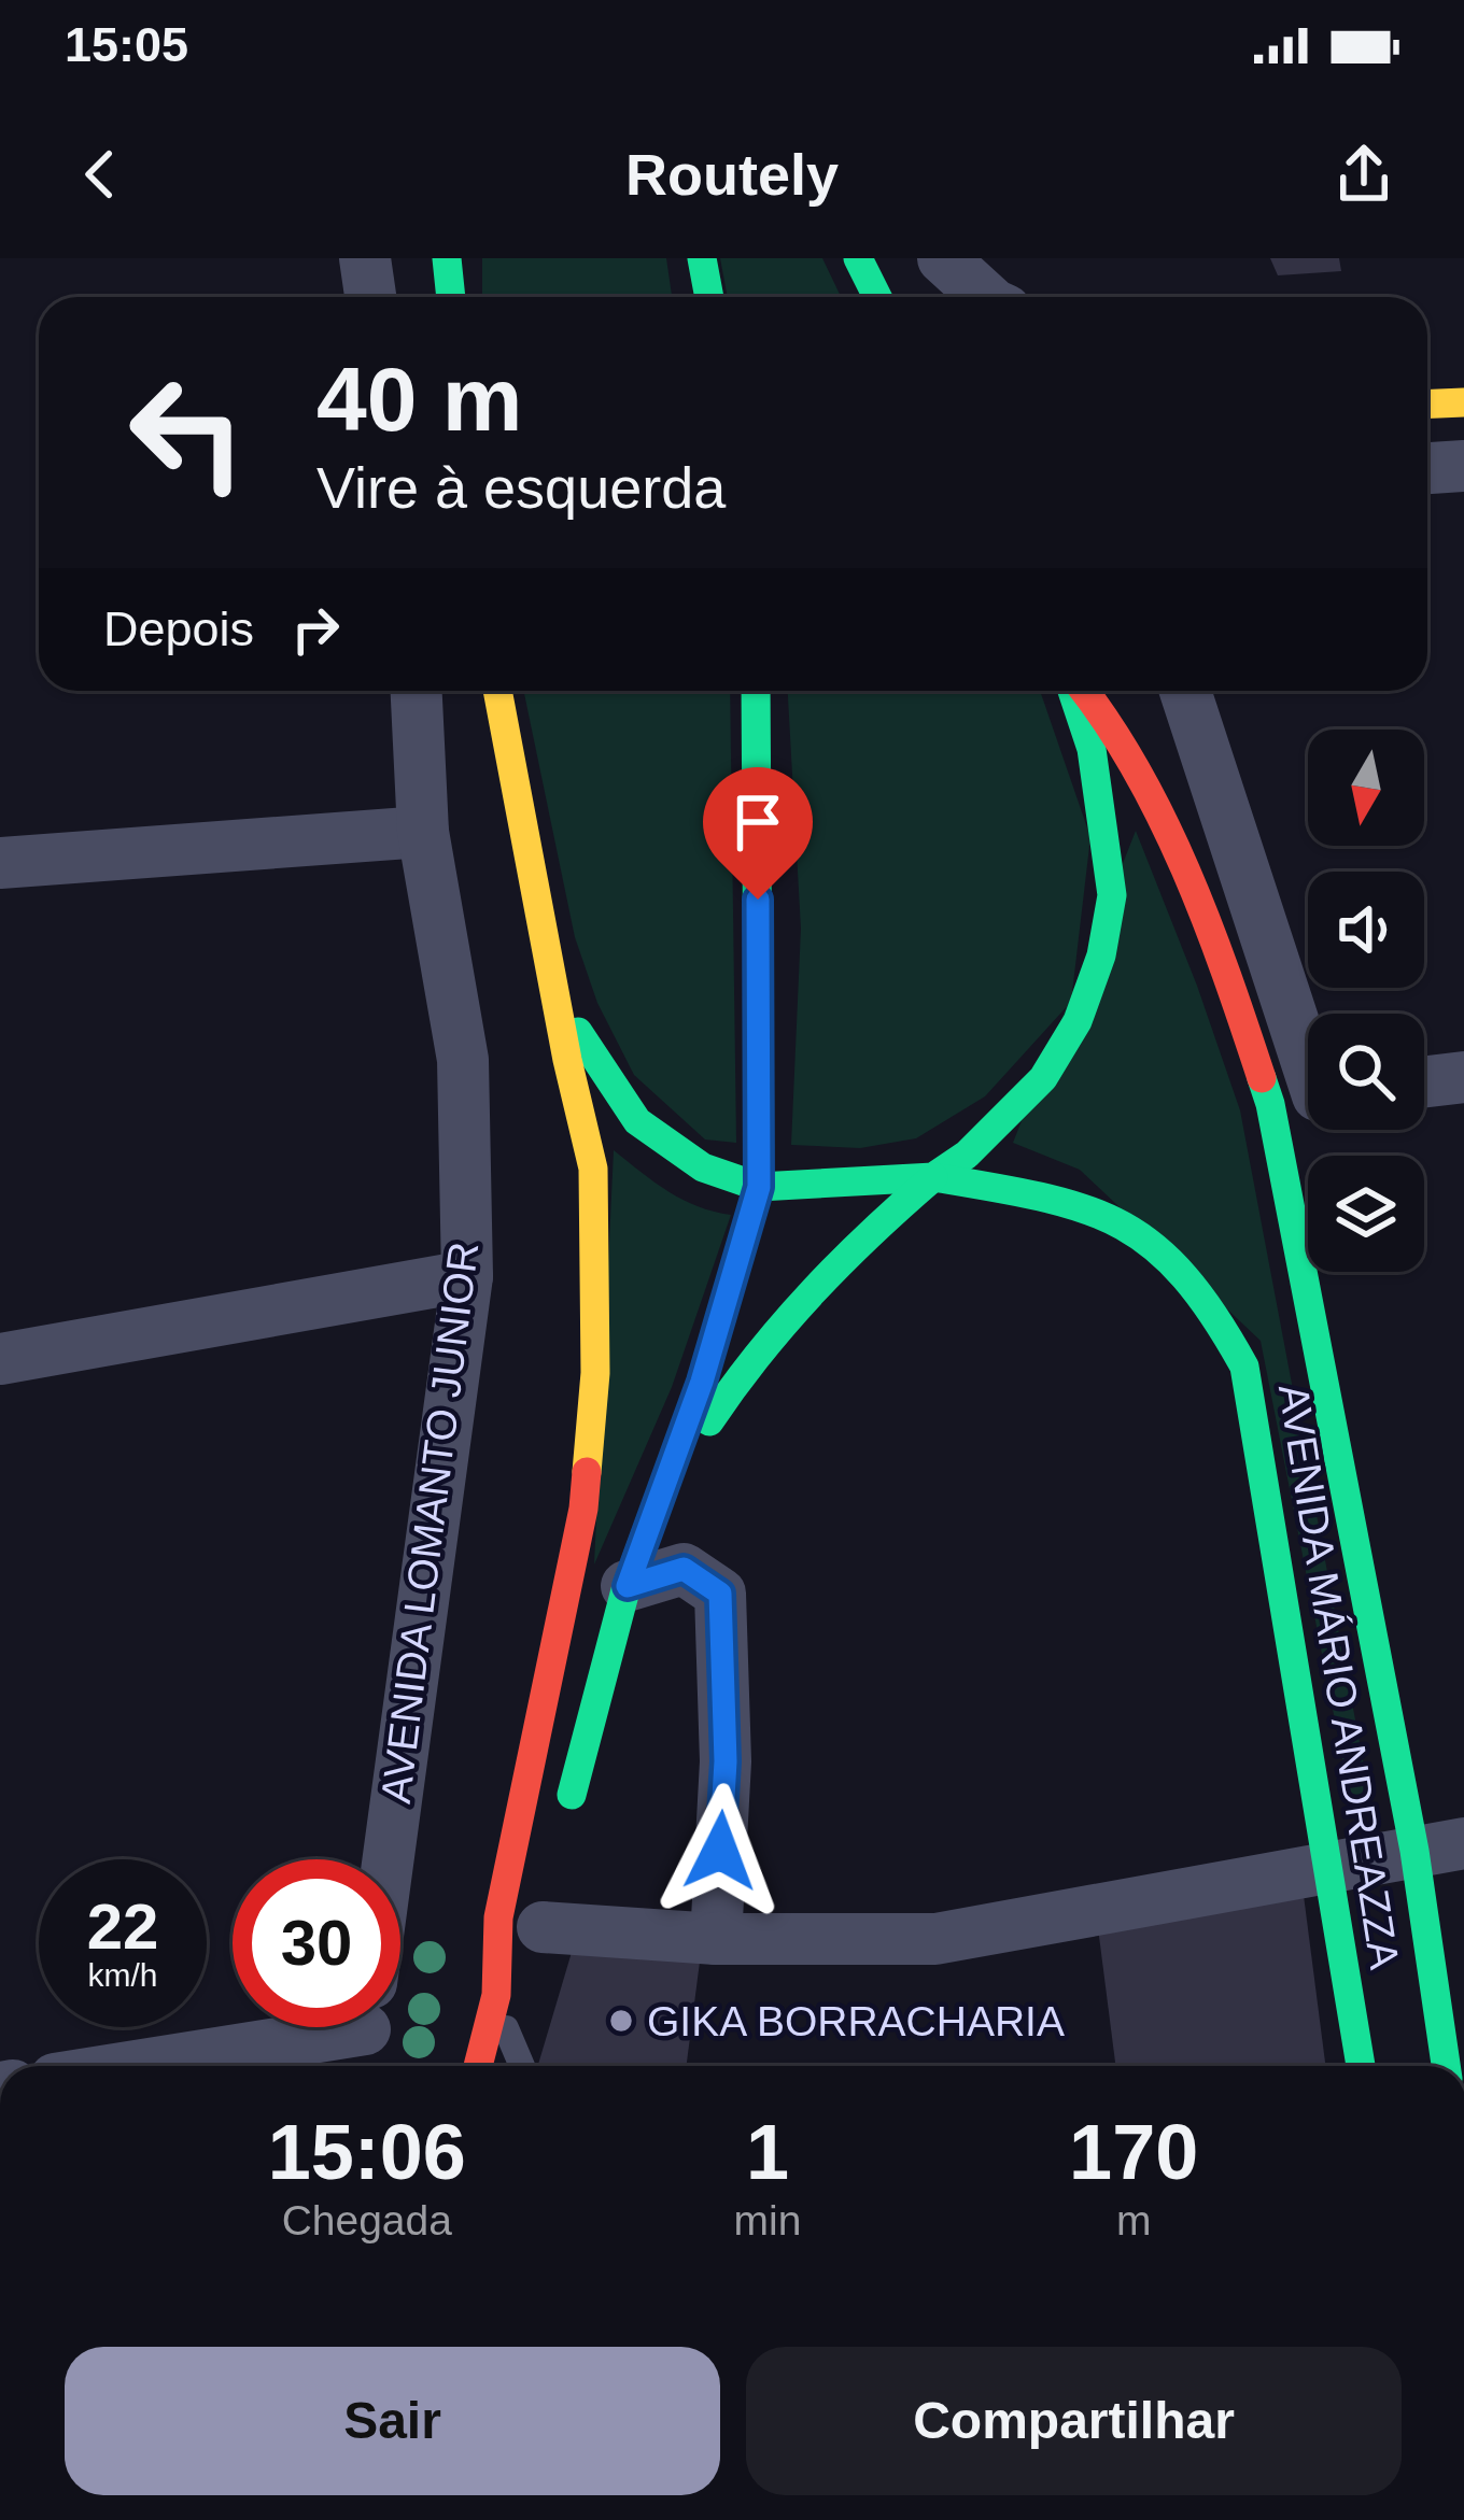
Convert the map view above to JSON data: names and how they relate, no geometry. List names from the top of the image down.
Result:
{
  "streets": {
    "main road": ["AVENIDA MÁRIO ANDREAZZA"],
    "street": ["AVENIDA LOMANTO JUNIOR"]
  },
  "places": ["GIKA BORRACHARIA"],
  "north": "bottom",
  "page": {
    "status": "15:05",
    "header": "Routely",
    "turn": ["40 m", "Vire à esquerda"],
    "then": "Depois",
    "speed": "22 km/h",
    "limit": "30",
    "eta": [
      "15:06",
      "Chegada",
      "1",
      "min",
      "170",
      "m"
    ],
    "buttons": ["Sair", "Compartilhar"]
  }
}
